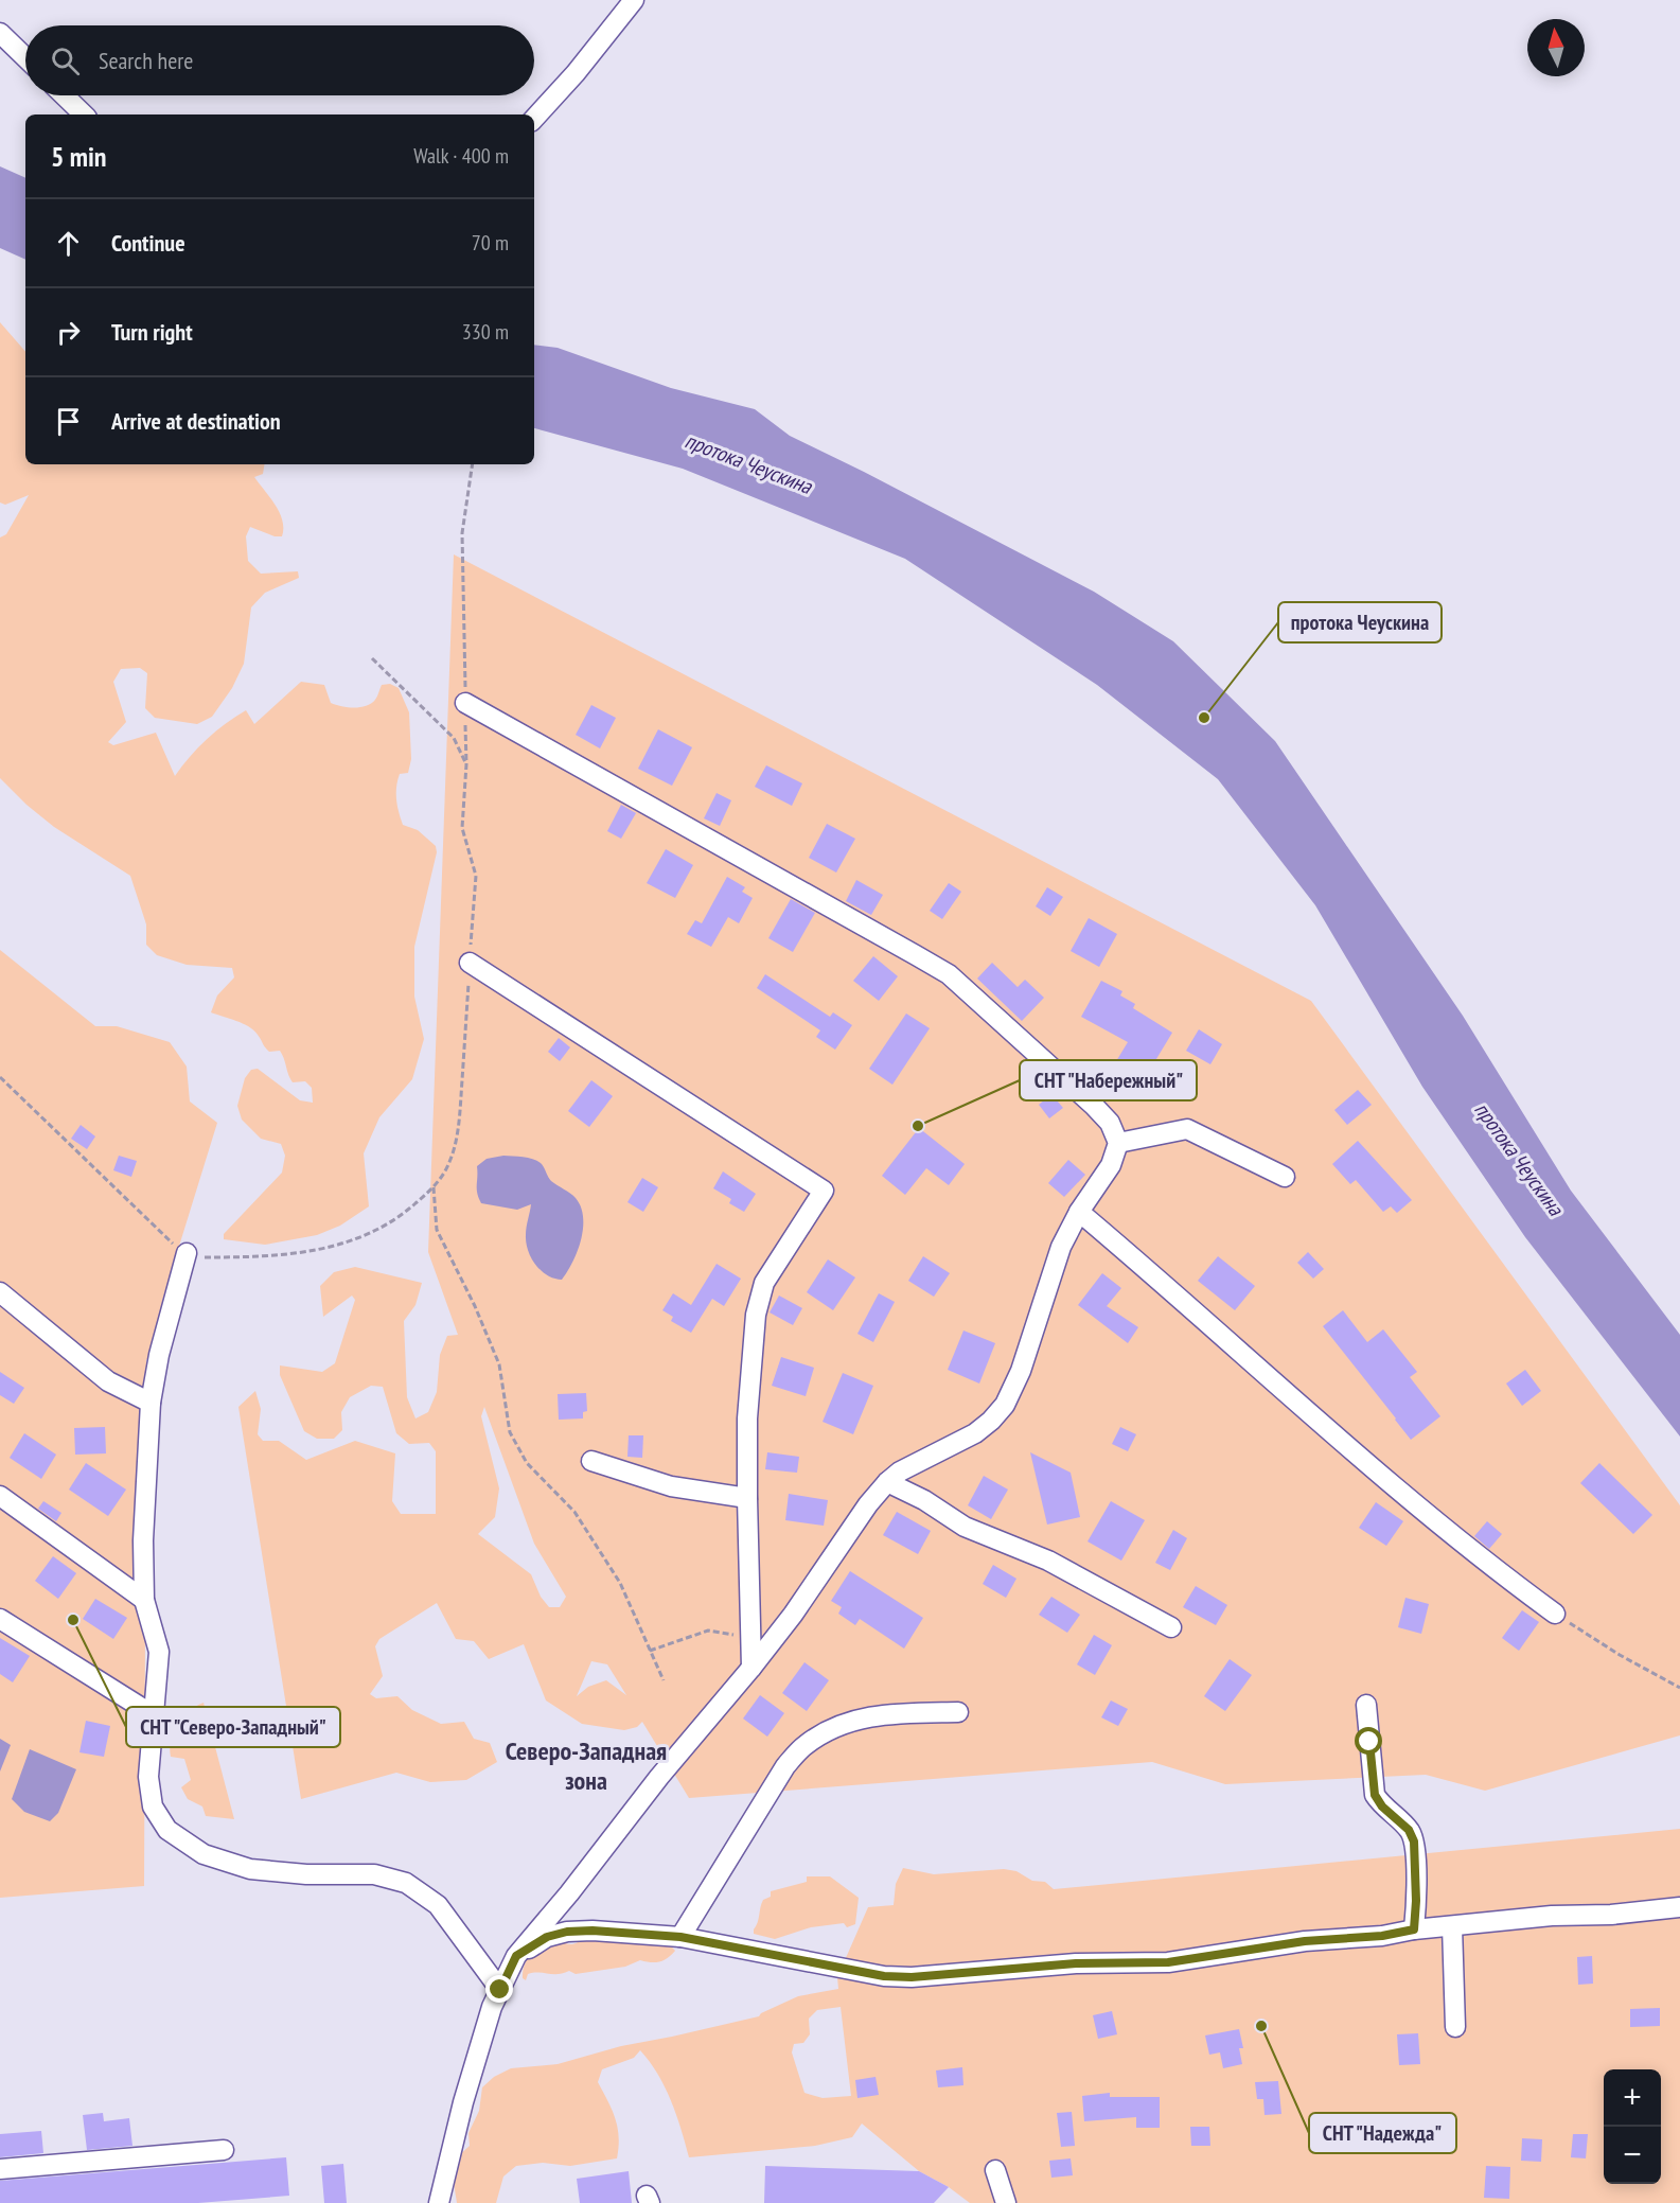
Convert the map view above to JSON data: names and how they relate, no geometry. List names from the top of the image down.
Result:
{
  "districts": ["Северо-Западная зона"],
  "water": ["протока Чеускина"],
  "places": [
    "протока Чеускина",
    "СНТ \"Набережный\"",
    "СНТ \"Северо-Западный\"",
    "СНТ \"Надежда\""
  ],
  "north": "top",
  "page": {
    "search": "Search here",
    "heading": ["5 min", "Walk · 400 m"],
    "list": [
      ["Continue", "70 m"],
      ["Turn right", "330 m"],
      "Arrive at destination"
    ],
    "map_buttons": ["+", "−"]
  }
}
